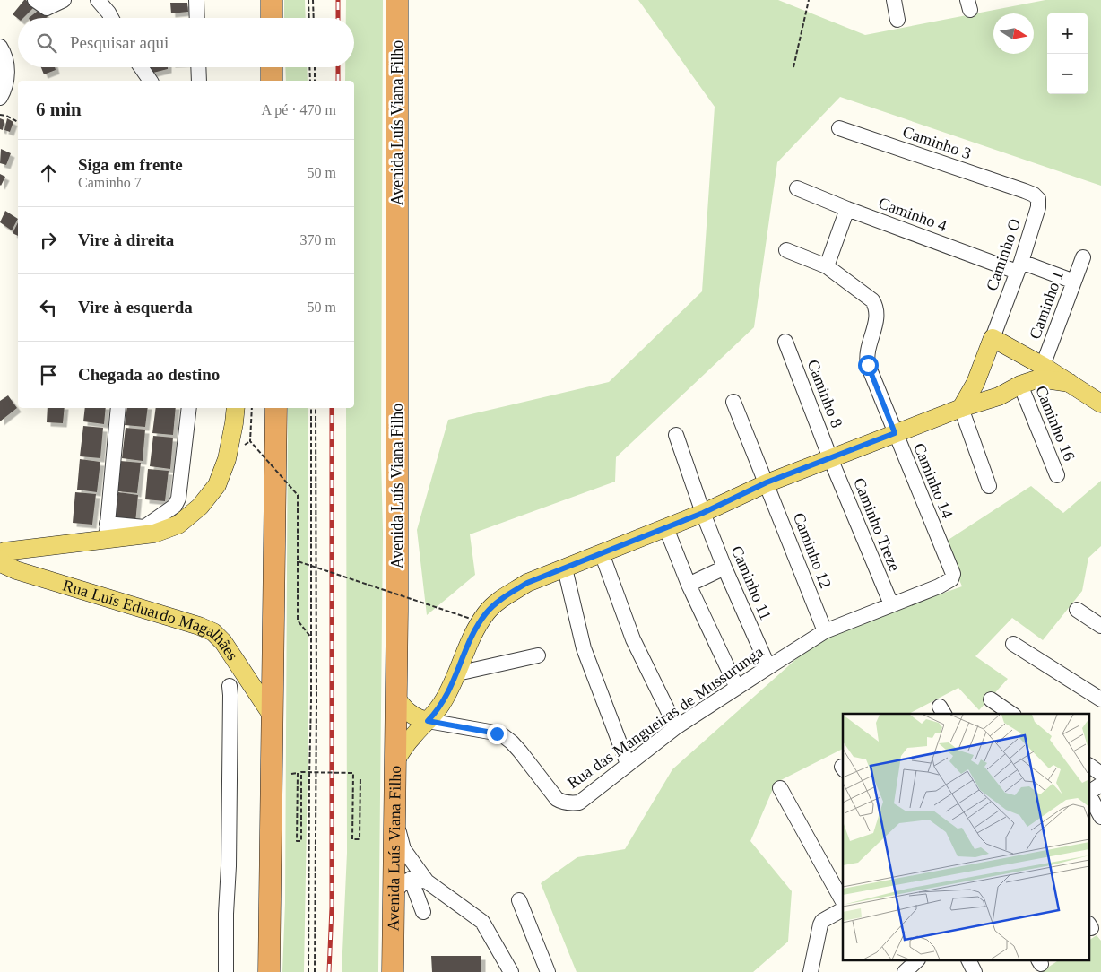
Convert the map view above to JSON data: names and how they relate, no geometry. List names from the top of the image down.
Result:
{
  "streets": {
    "highway": ["Avenida Luís Viana Filho"],
    "main road": ["Rua Luís Eduardo Magalhães"],
    "street": [
      "Caminho 3",
      "Caminho 4",
      "Caminho O",
      "Caminho 1",
      "Caminho 8",
      "Caminho 16",
      "Caminho 14",
      "Caminho Treze",
      "Caminho 12",
      "Caminho 11",
      "Rua das Mangueiras de Mussurunga"
    ]
  },
  "crossings": [
    ["Caminho 3", "Caminho O"],
    ["Caminho 4", "Caminho O"],
    ["Caminho 4", "Caminho 1"],
    ["Caminho 1", "Caminho 16"],
    ["Caminho 8", "Caminho Treze"],
    ["Caminho 14", "Rua das Mangueiras de Mussurunga"],
    ["Caminho Treze", "Rua das Mangueiras de Mussurunga"],
    ["Caminho 12", "Rua das Mangueiras de Mussurunga"],
    ["Caminho 11", "Rua das Mangueiras de Mussurunga"]
  ],
  "north": "right",
  "page": {
    "map_buttons": ["+", "−"],
    "search": "Pesquisar aqui",
    "heading": ["6 min", "A pé · 470 m"],
    "list": [
      ["Siga em frente", "Caminho 7", "50 m"],
      ["Vire à direita", "370 m"],
      ["Vire à esquerda", "50 m"],
      "Chegada ao destino"
    ]
  }
}
